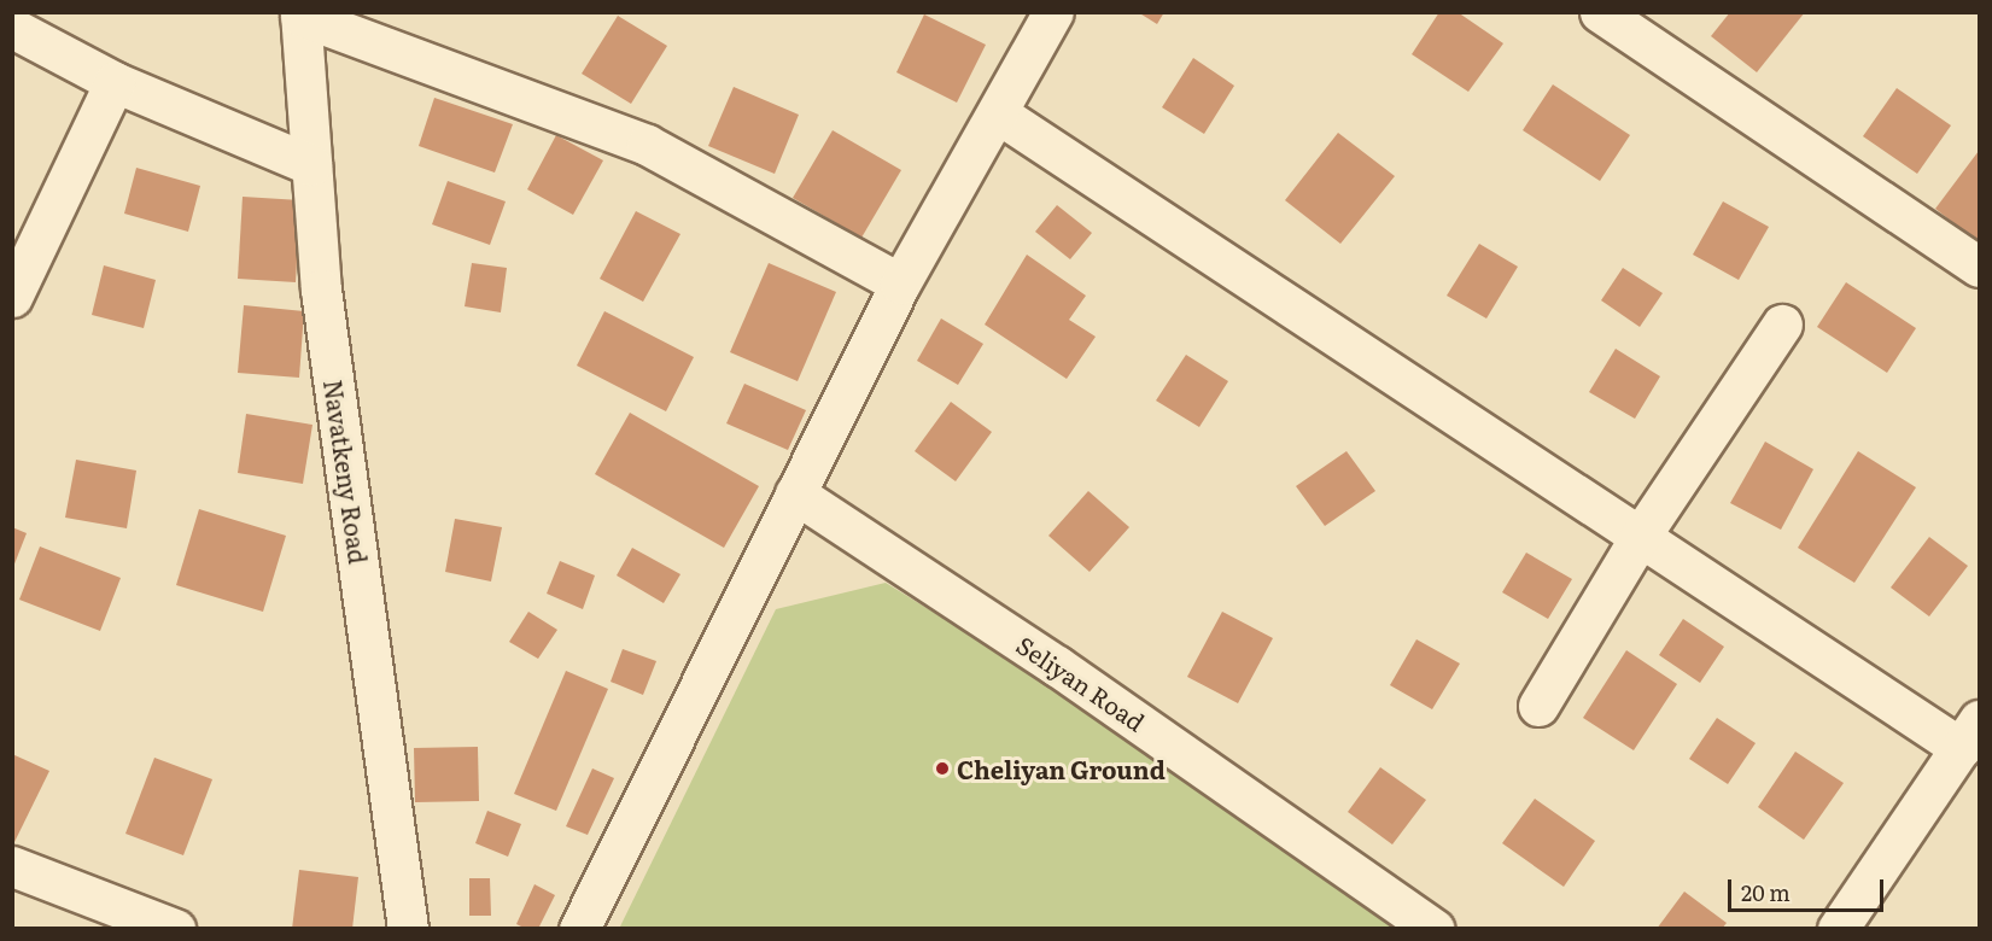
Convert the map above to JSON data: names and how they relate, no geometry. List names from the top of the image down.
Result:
{
  "streets": {
    "street": ["Navatkeny Road", "Seliyan Road"]
  },
  "places": ["Cheliyan Ground"],
  "scale_bar": "20 m"
}
